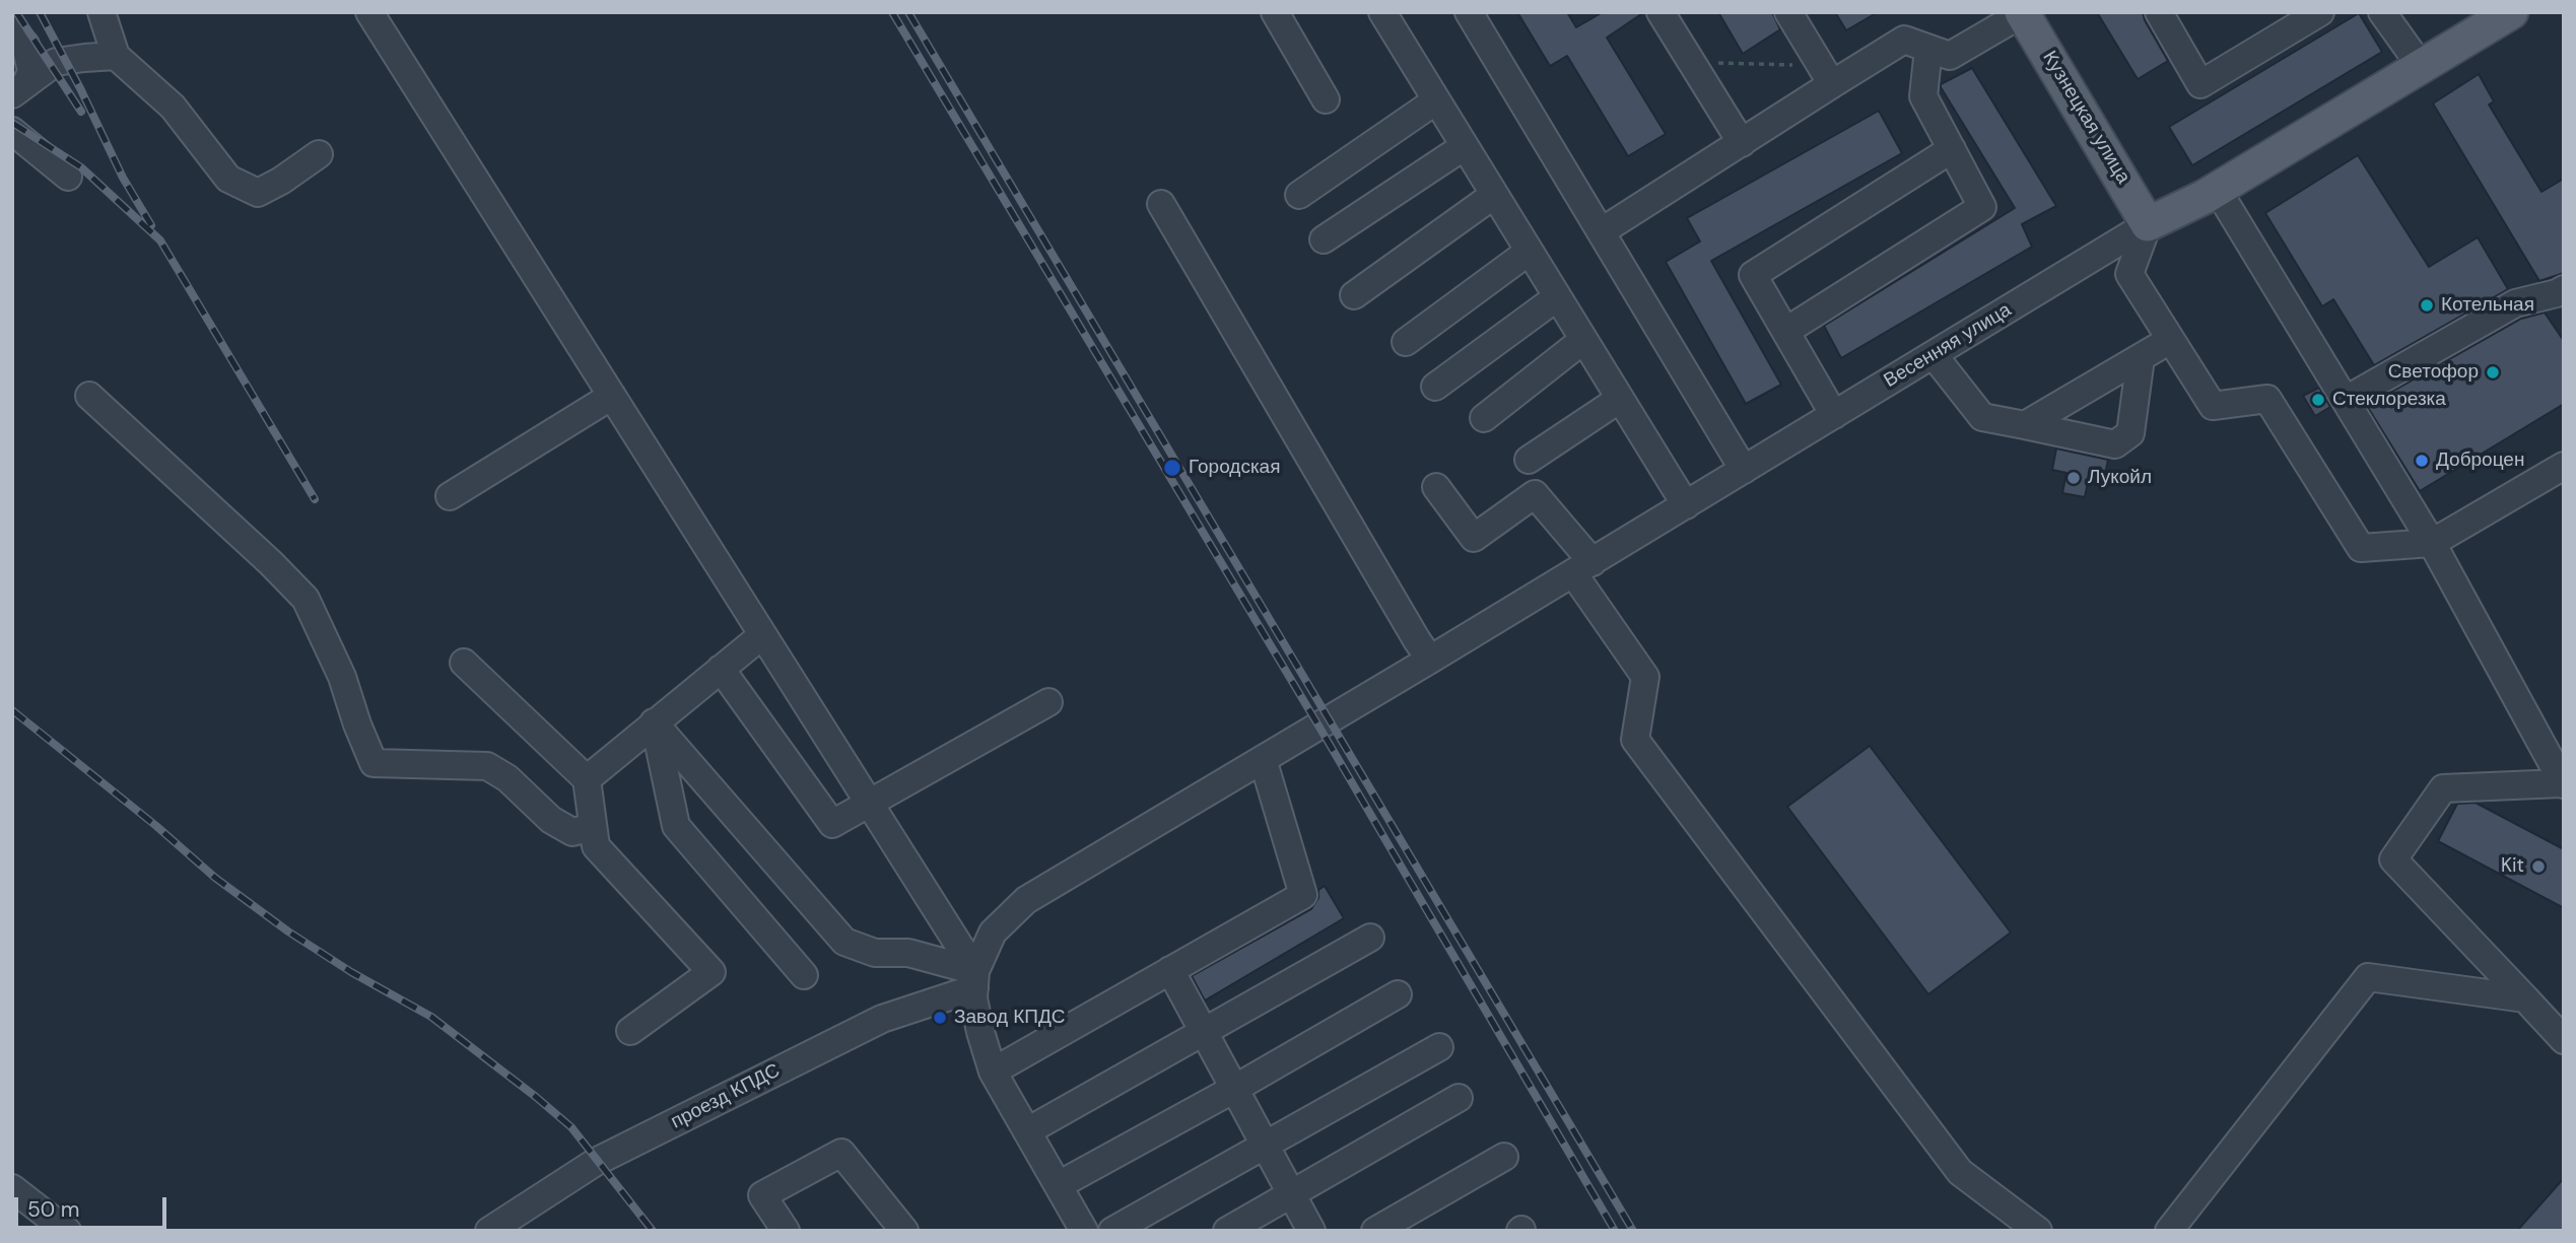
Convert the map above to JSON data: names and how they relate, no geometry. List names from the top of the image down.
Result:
{
  "streets": {
    "main road": ["Кузнецкая улица", "Весенняя улица"],
    "street": ["проезд КПДС"]
  },
  "crossings": [
    ["Кузнецкая улица", "Весенняя улица"],
    ["Весенняя улица", "проезд КПДС"]
  ],
  "places": [
    "Котельная",
    "Светофор",
    "Стеклорезка",
    "Доброцен",
    "Городская",
    "Лукойл",
    "Kit",
    "Завод КПДС"
  ],
  "scale_bar": "50 m"
}
